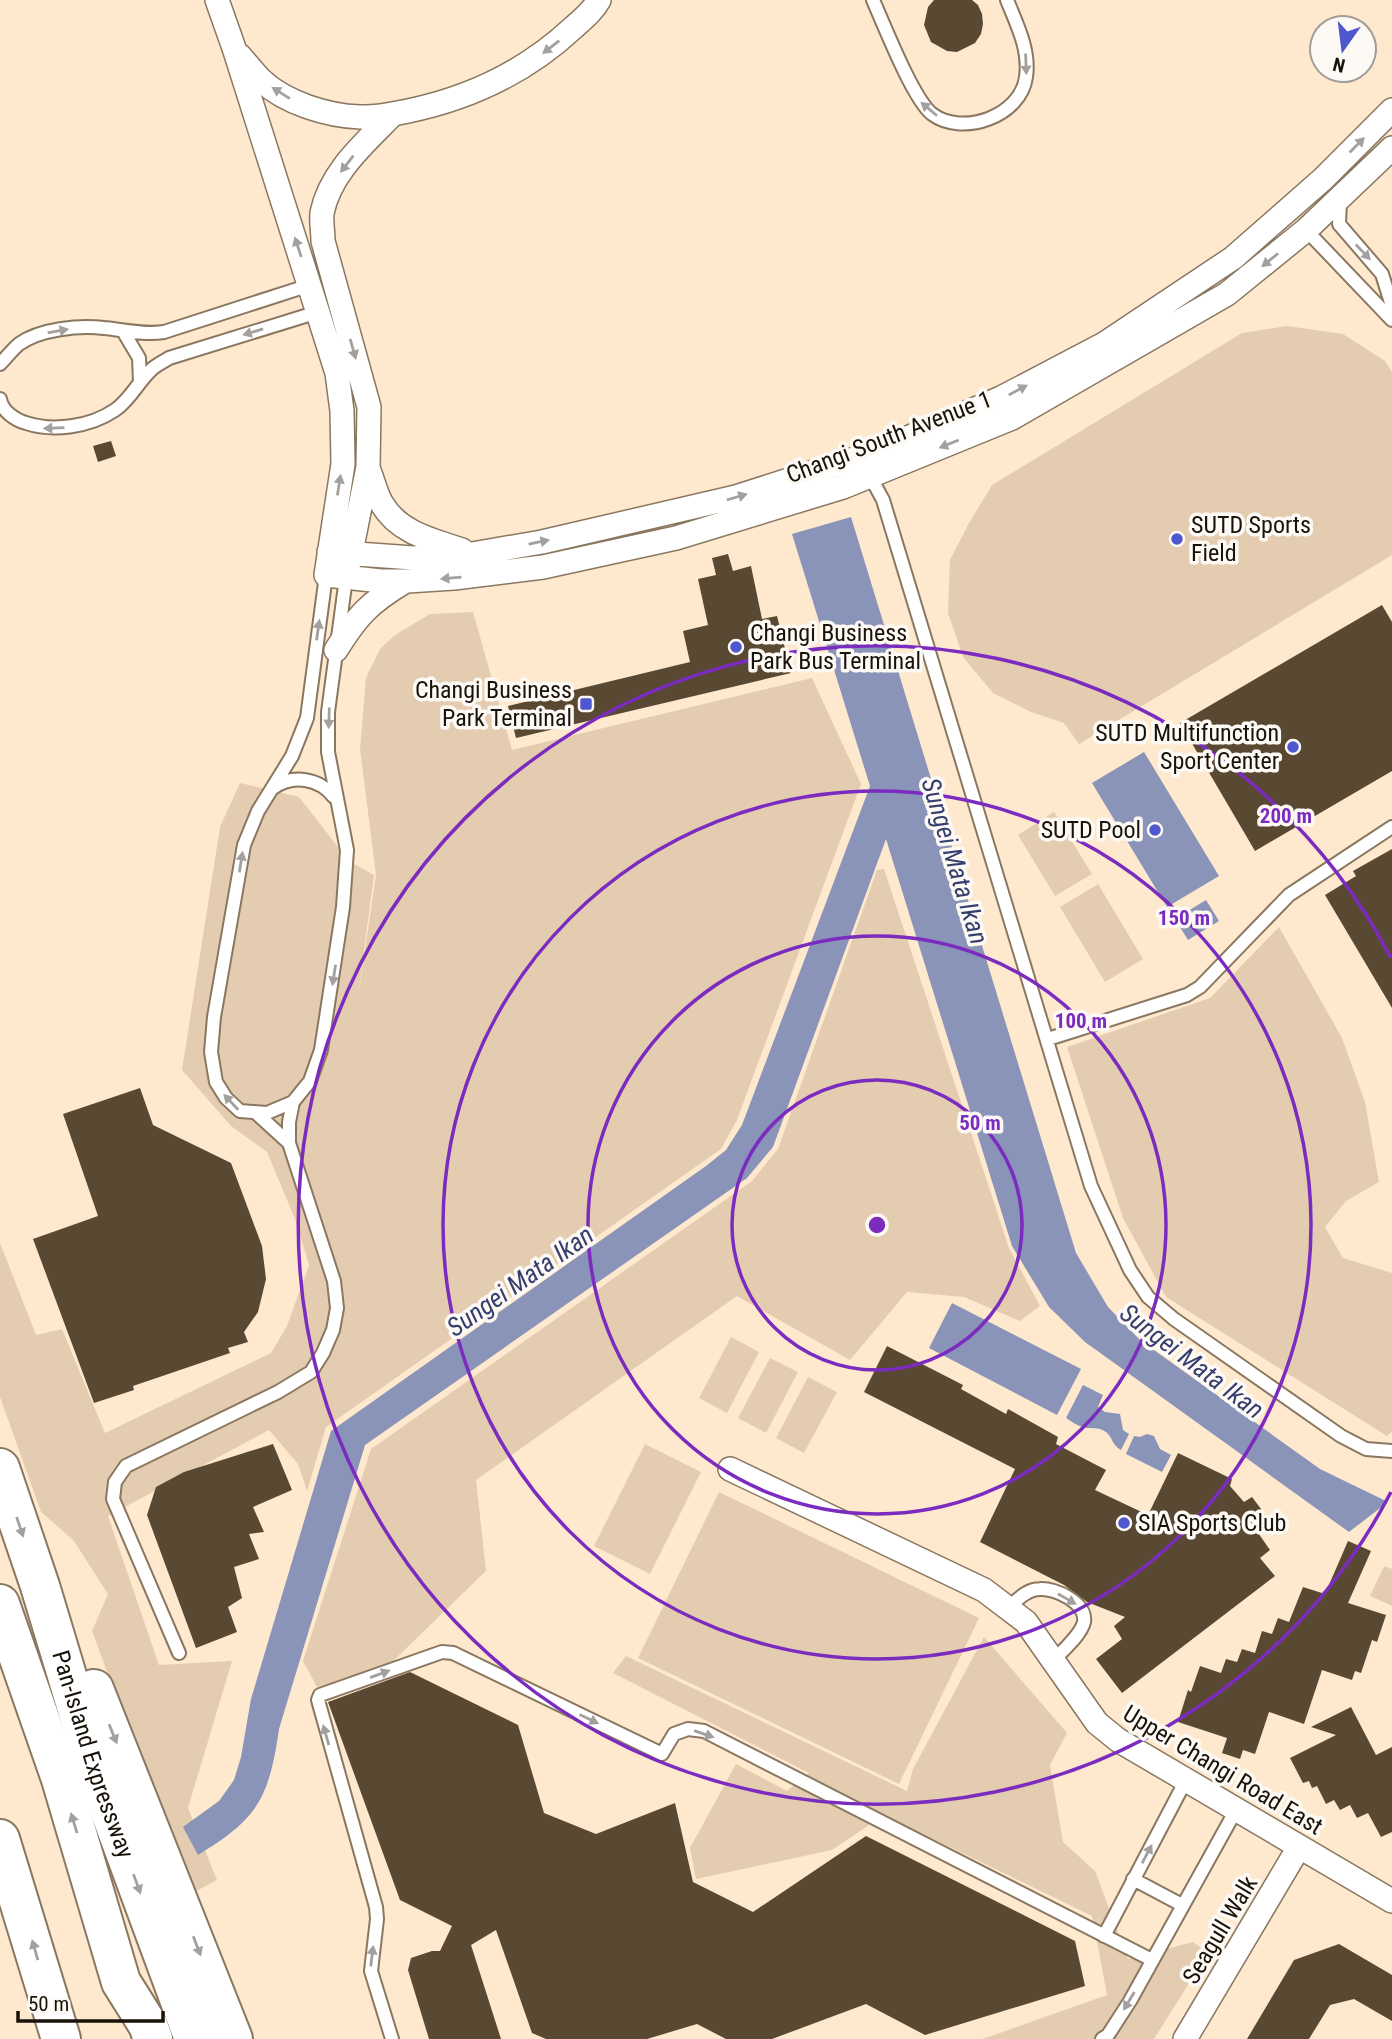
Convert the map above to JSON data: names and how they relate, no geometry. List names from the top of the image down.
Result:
{
  "streets": {
    "highway": ["Pan-Island Expressway"],
    "street": ["Changi South Avenue 1", "Upper Changi Road East", "Seagull Walk"]
  },
  "crossings": [
    ["Upper Changi Road East", "Seagull Walk"]
  ],
  "water": ["Sungei Mata Ikan"],
  "places": {
    "other": [
      "SUTD Sports Field",
      "Changi Business Park Bus Terminal",
      "SUTD Multifunction Sport Center",
      "SUTD Pool",
      "SIA Sports Club"
    ],
    "transit": ["Changi Business Park Terminal"]
  },
  "scale_bar": "50 m",
  "north": "bottom",
  "rings": [
    "200 m",
    "150 m",
    "100 m",
    "50 m"
  ]
}
